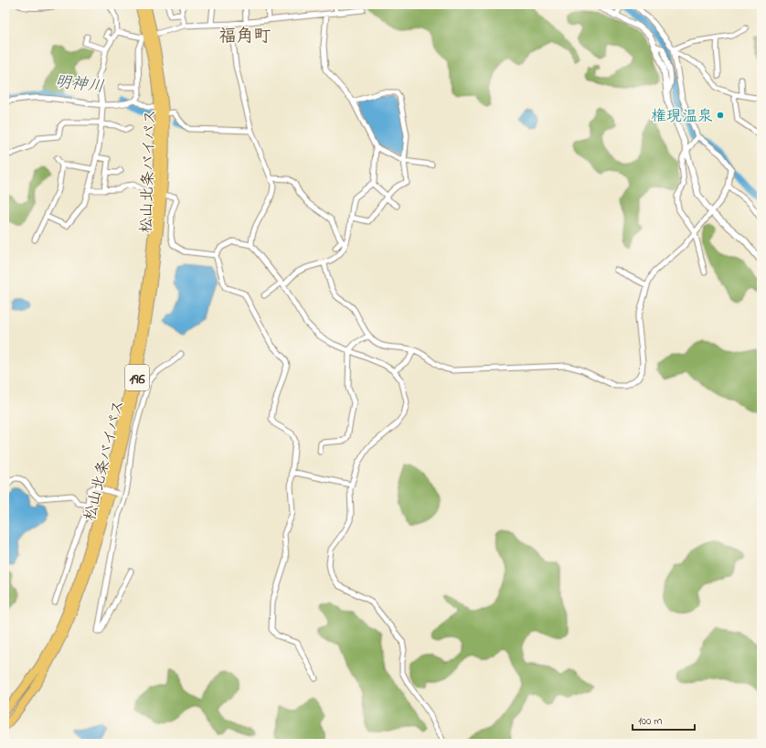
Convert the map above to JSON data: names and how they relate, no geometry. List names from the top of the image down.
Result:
{
  "streets": {
    "highway": ["松山北条バイパス", "196"]
  },
  "districts": ["福角町"],
  "water": ["明神川"],
  "places": ["権現温泉"],
  "scale_bar": "100 m"
}
